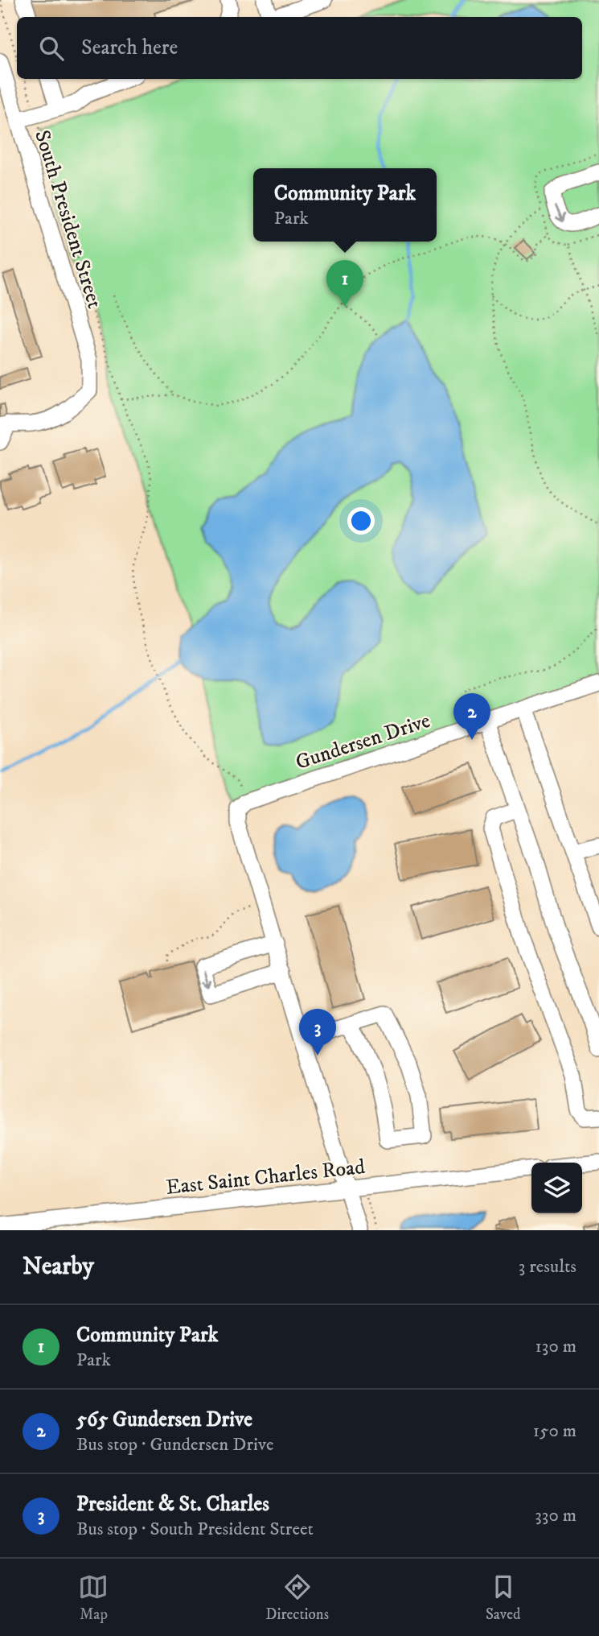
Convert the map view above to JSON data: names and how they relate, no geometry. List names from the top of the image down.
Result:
{
  "streets": {
    "street": ["South President Street", "Gundersen Drive", "East Saint Charles Road"]
  },
  "page": {
    "search": "Search here",
    "popup": ["Community Park", "Park"],
    "pins": ["1", "2", "3"],
    "heading": ["Nearby", "3 results"],
    "list": [
      {
        "mark": "1",
        "name": "Community Park",
        "note": "Park",
        "value": "130 m"
      },
      {
        "mark": "2",
        "name": "565 Gundersen Drive",
        "note": "Bus stop · Gundersen Drive",
        "value": "150 m"
      },
      {
        "mark": "3",
        "name": "President & St. Charles",
        "note": "Bus stop · South President Street",
        "value": "330 m"
      }
    ],
    "nav": ["Map", "Directions", "Saved"]
  }
}
